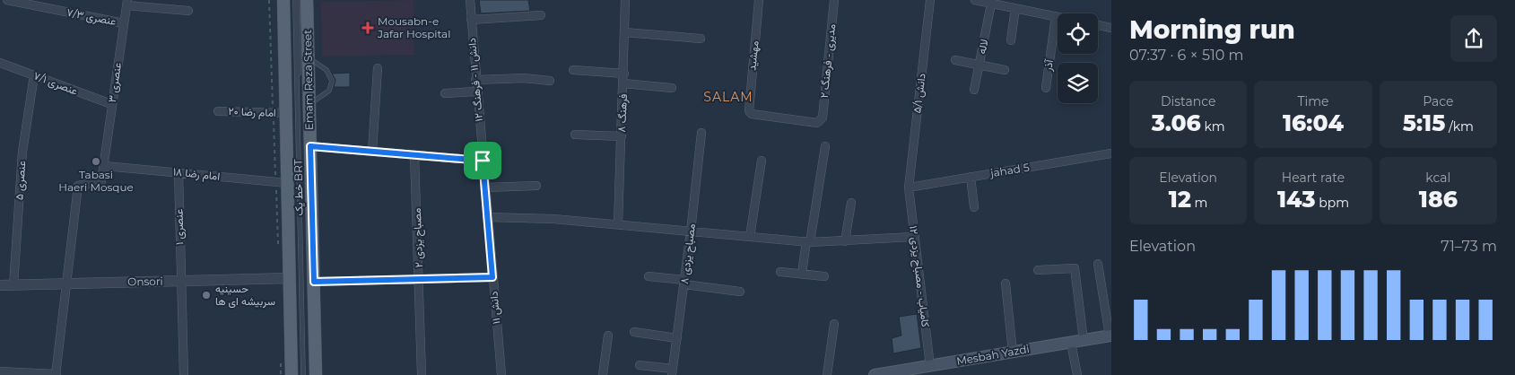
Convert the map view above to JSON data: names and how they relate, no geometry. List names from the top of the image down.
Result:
{
  "streets": {
    "main road": ["Emam Reza Street", "Mesbah Yazdi"],
    "street": [
      "عنصری ۷/۳",
      "لاله",
      "مهشید",
      "مدیری - فرهنگ ۲",
      "آذر",
      "دانش ۱۱ - فرهنگ ۱۲",
      "عنصری ۳",
      "عنصری ۷/۱",
      "دانش ۵/۱",
      "امام رضا ۲۰",
      "فرهنگ ۸",
      "jahad 5",
      "امام رضا ۱۸",
      "عنصری ۵",
      "عنصری ۱",
      "مصباح یزدی ۲",
      "مصباح یزدی ۸",
      "کامیاب - مصباح یزدی ۱۲",
      "Onsori",
      "دانش ۱۱"
    ],
    "lane": ["خط یک BRT"]
  },
  "crossings": [
    ["عنصری ۷/۳", "عنصری ۳"],
    ["مهشید", "مدیری - فرهنگ ۲"],
    ["Emam Reza Street", "امام رضا ۲۰"],
    ["Emam Reza Street", "امام رضا ۱۸"],
    ["Emam Reza Street", "Onsori"],
    ["دانش ۱۱ - فرهنگ ۱۲", "دانش ۱۱"],
    ["عنصری ۳", "عنصری ۷/۱"],
    ["عنصری ۳", "امام رضا ۱۸"],
    ["عنصری ۷/۱", "عنصری ۵"],
    ["دانش ۵/۱", "jahad 5"],
    ["دانش ۵/۱", "کامیاب - مصباح یزدی ۱۲"],
    ["jahad 5", "کامیاب - مصباح یزدی ۱۲"],
    ["امام رضا ۱۸", "عنصری ۱"],
    ["عنصری ۵", "Onsori"],
    ["عنصری ۱", "Onsori"],
    ["کامیاب - مصباح یزدی ۱۲", "Mesbah Yazdi"]
  ],
  "districts": ["SALAM"],
  "places": {
    "health": ["Mousabn-e Jafar Hospital"],
    "other": ["Tabasi Haeri Mosque", "حسینیه سربیشه ای ها"]
  },
  "page": {
    "heading": ["Morning run", "07:37 · 6 × 510 m"],
    "stats": [
      ["Distance", "3.06 km"],
      ["Time", "16:04"],
      ["Pace", "5:15 /km"],
      ["Elevation", "12 m"],
      ["Heart rate", "143 bpm"],
      ["kcal", "186"]
    ],
    "chart": ["Elevation", "71–73 m"]
  }
}
